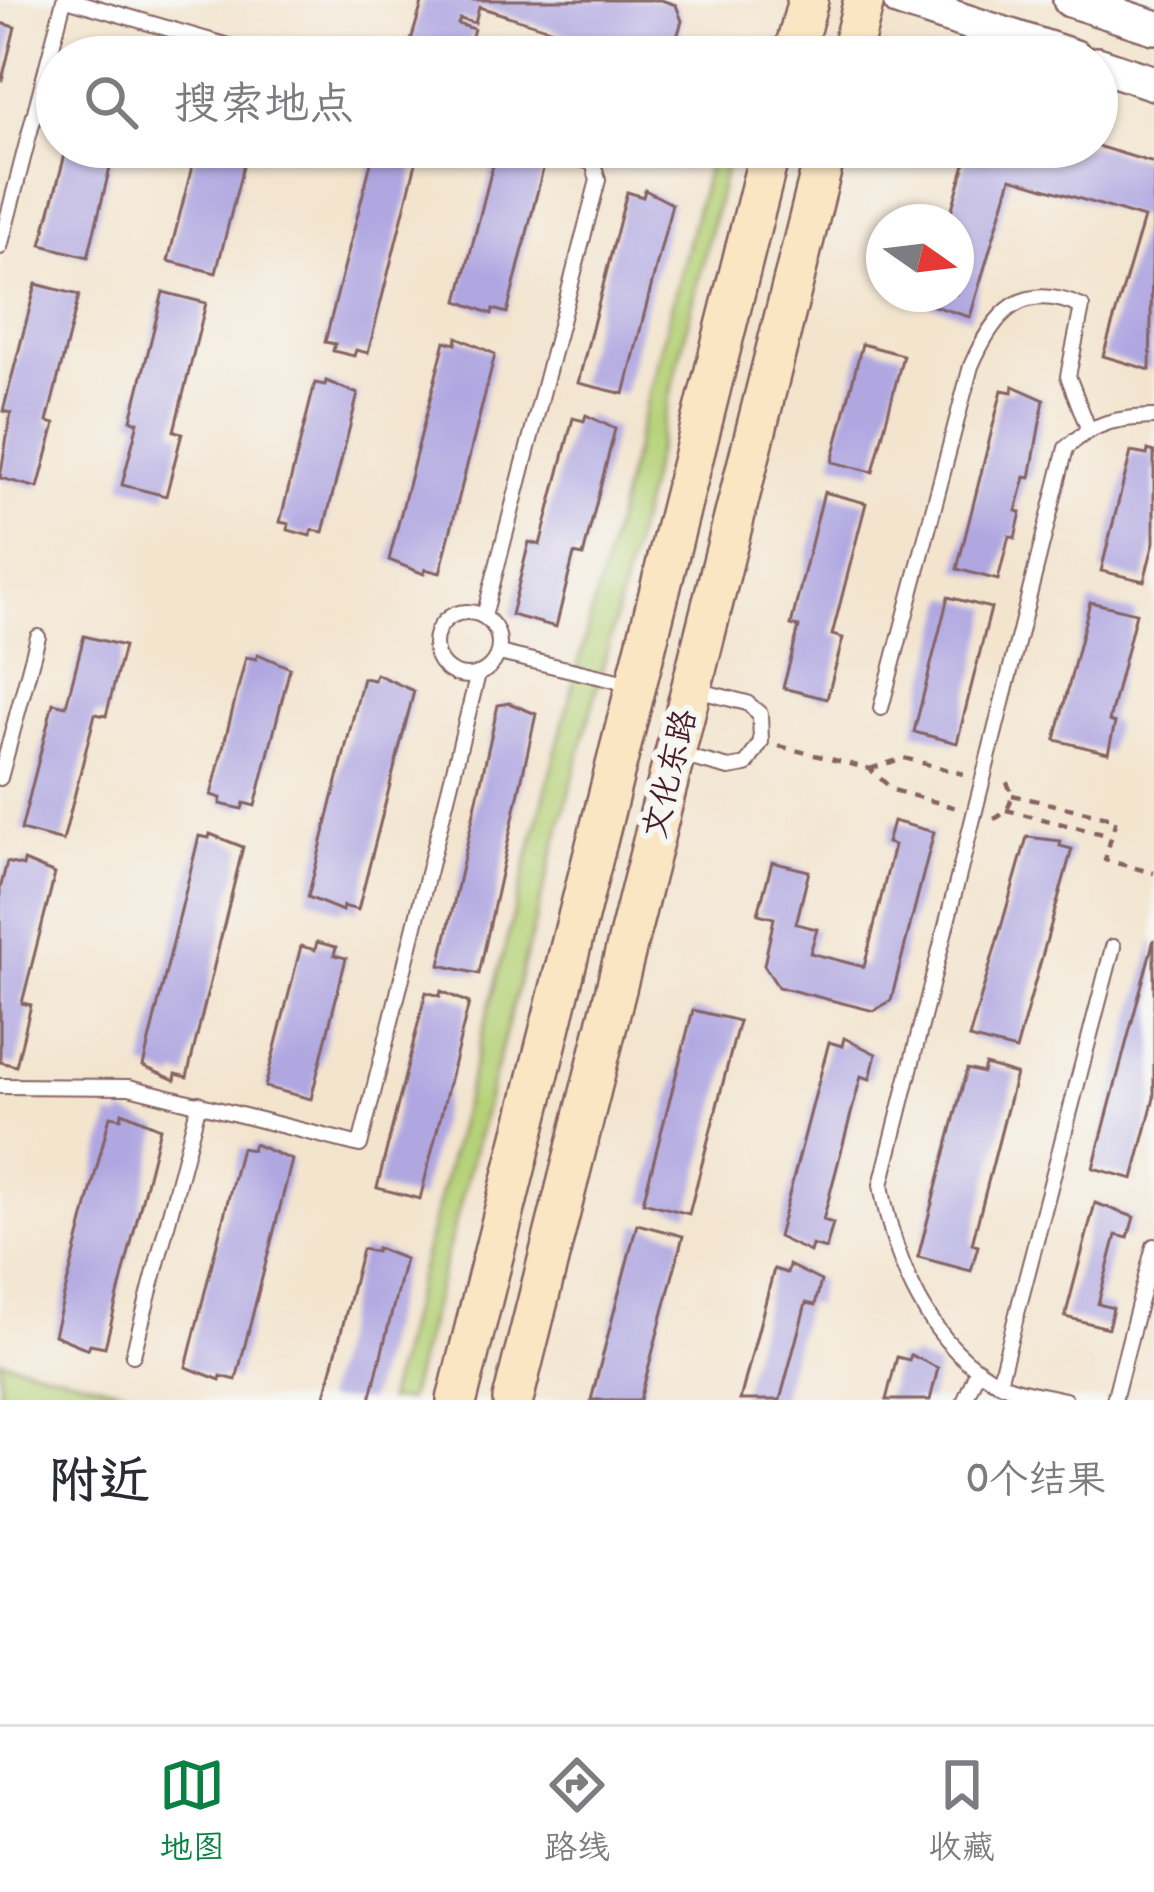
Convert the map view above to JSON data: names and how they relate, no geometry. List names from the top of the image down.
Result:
{
  "streets": {
    "main road": ["文化东路"]
  },
  "north": "right",
  "page": {
    "search": "搜索地点",
    "heading": ["附近", "0个结果"],
    "nav": ["地图", "路线", "收藏"]
  }
}
